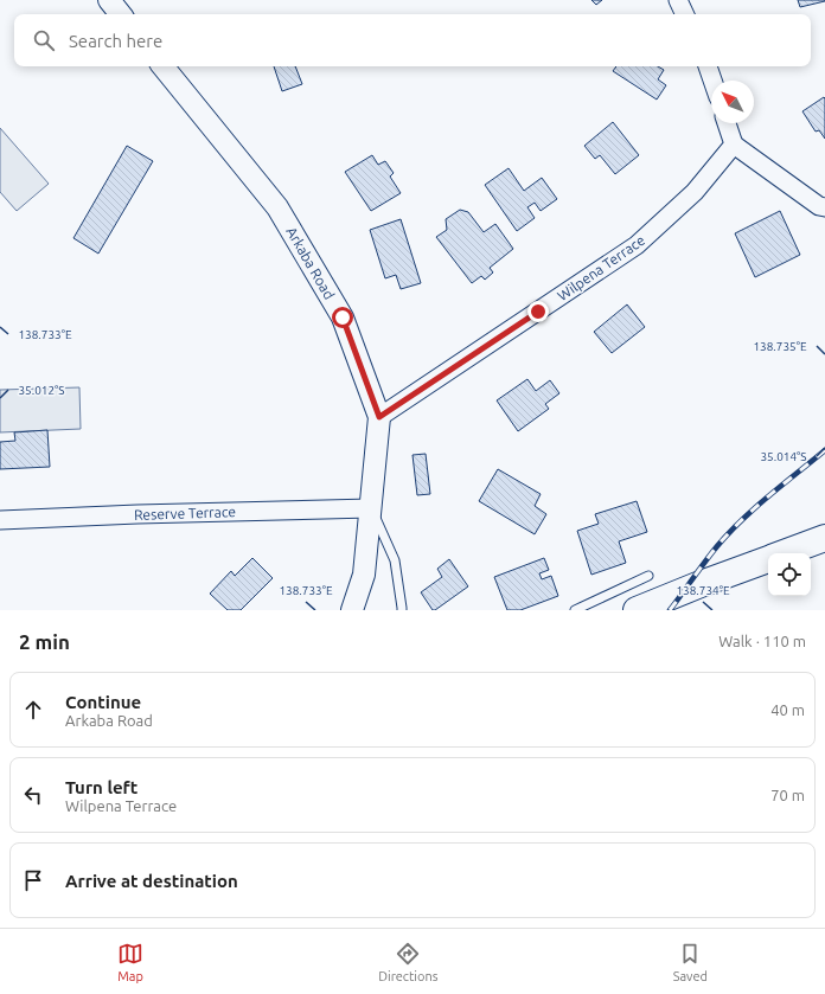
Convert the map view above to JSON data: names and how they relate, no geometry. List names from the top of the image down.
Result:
{
  "streets": {
    "street": ["Arkaba Road", "Wilpena Terrace", "Reserve Terrace"]
  },
  "crossings": [
    ["Arkaba Road", "Wilpena Terrace"],
    ["Arkaba Road", "Reserve Terrace"]
  ],
  "north": "top left",
  "page": {
    "search": "Search here",
    "heading": ["2 min", "Walk · 110 m"],
    "list": [
      ["Continue", "Arkaba Road", "40 m"],
      ["Turn left", "Wilpena Terrace", "70 m"],
      "Arrive at destination"
    ],
    "nav": ["Map", "Directions", "Saved"]
  },
  "coordinates": [
    "138.733°E",
    "138.735°E",
    "35.012°S",
    "35.014°S",
    "138.734°E"
  ]
}
